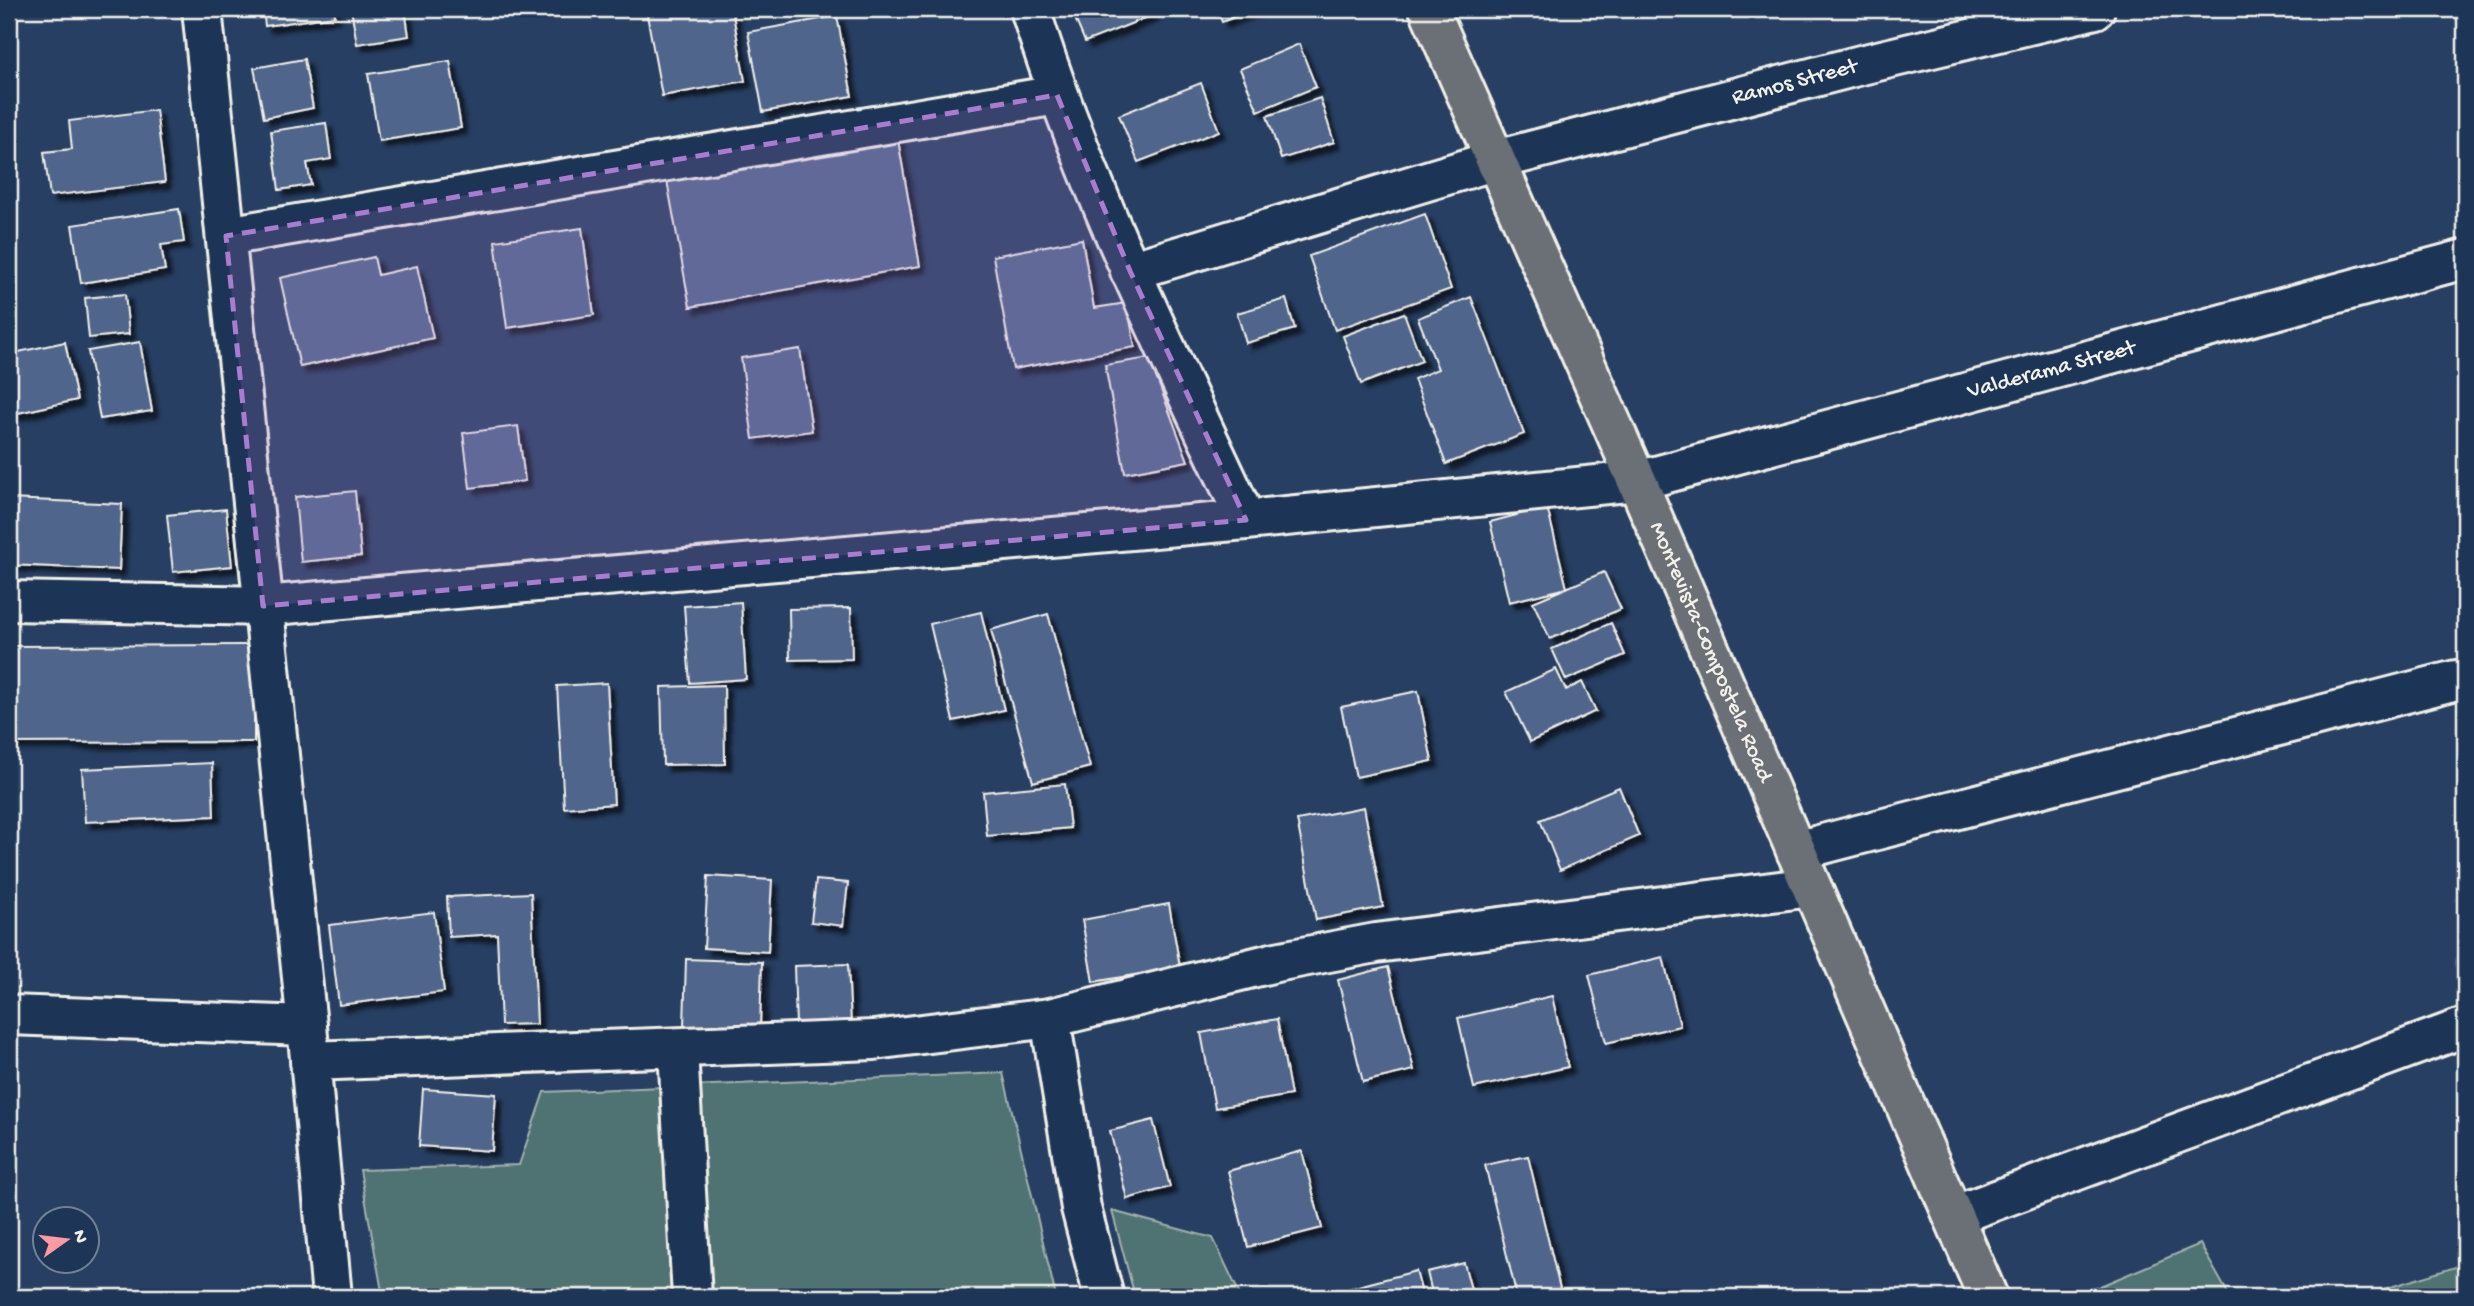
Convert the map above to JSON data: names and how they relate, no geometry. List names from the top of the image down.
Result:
{
  "streets": {
    "main road": ["Montevista-Compostela Road"],
    "street": ["Ramos Street", "Valderama Street"]
  },
  "crossings": [
    ["Ramos Street", "Montevista-Compostela Road"],
    ["Valderama Street", "Montevista-Compostela Road"]
  ],
  "north": "right"
}
